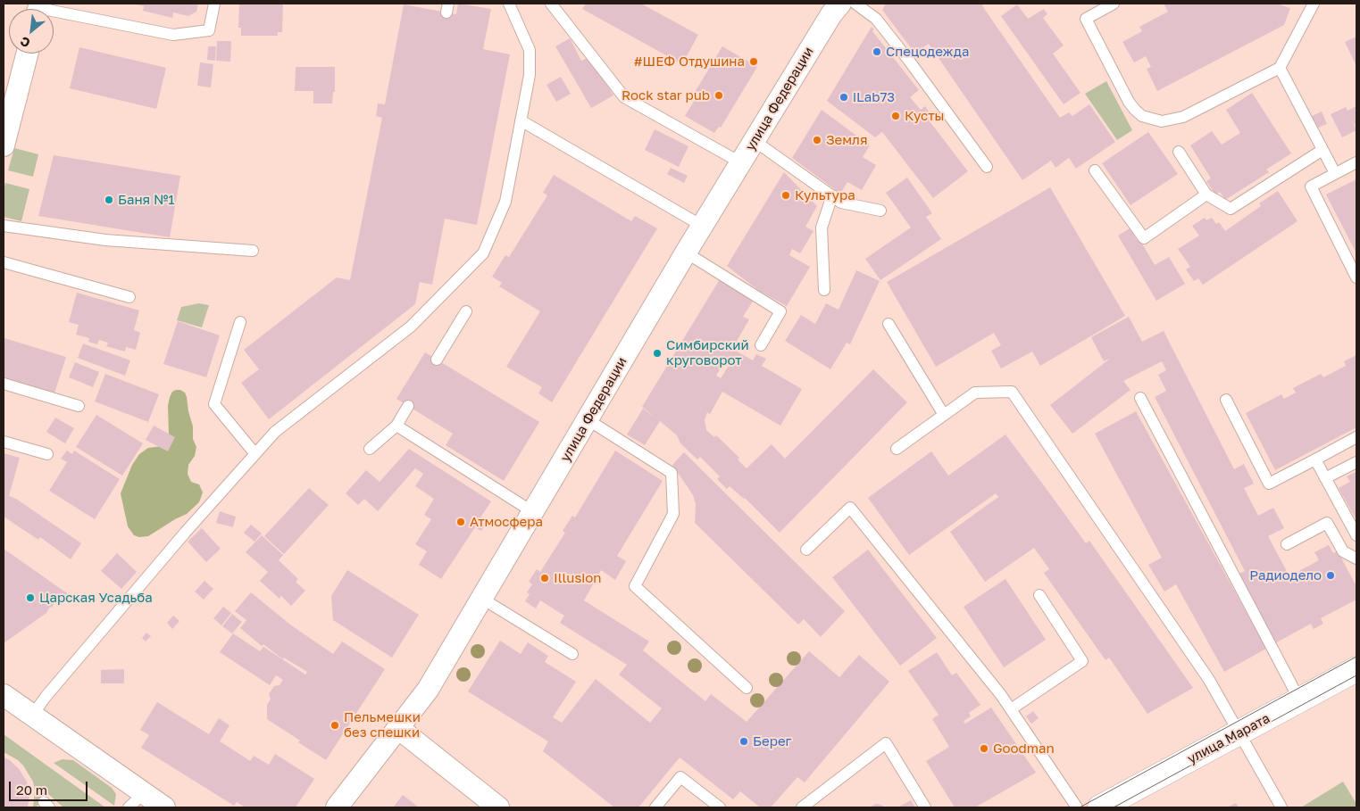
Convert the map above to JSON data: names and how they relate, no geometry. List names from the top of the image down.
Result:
{
  "streets": {
    "street": ["улица Федерации", "улица Марата"]
  },
  "places": [
    "Спецодежда",
    "#ШЕФ Отдушина",
    "Rock star pub",
    "iLab73",
    "Кусты",
    "Земля",
    "Культура",
    "Баня №1",
    "Симбирский круговорот",
    "Атмосфера",
    "Радиодело",
    "Illusion",
    "Царская Усадьба",
    "Пельмешки без спешки",
    "Берег",
    "Goodman"
  ],
  "scale_bar": "20 m",
  "north": "bottom left"
}
